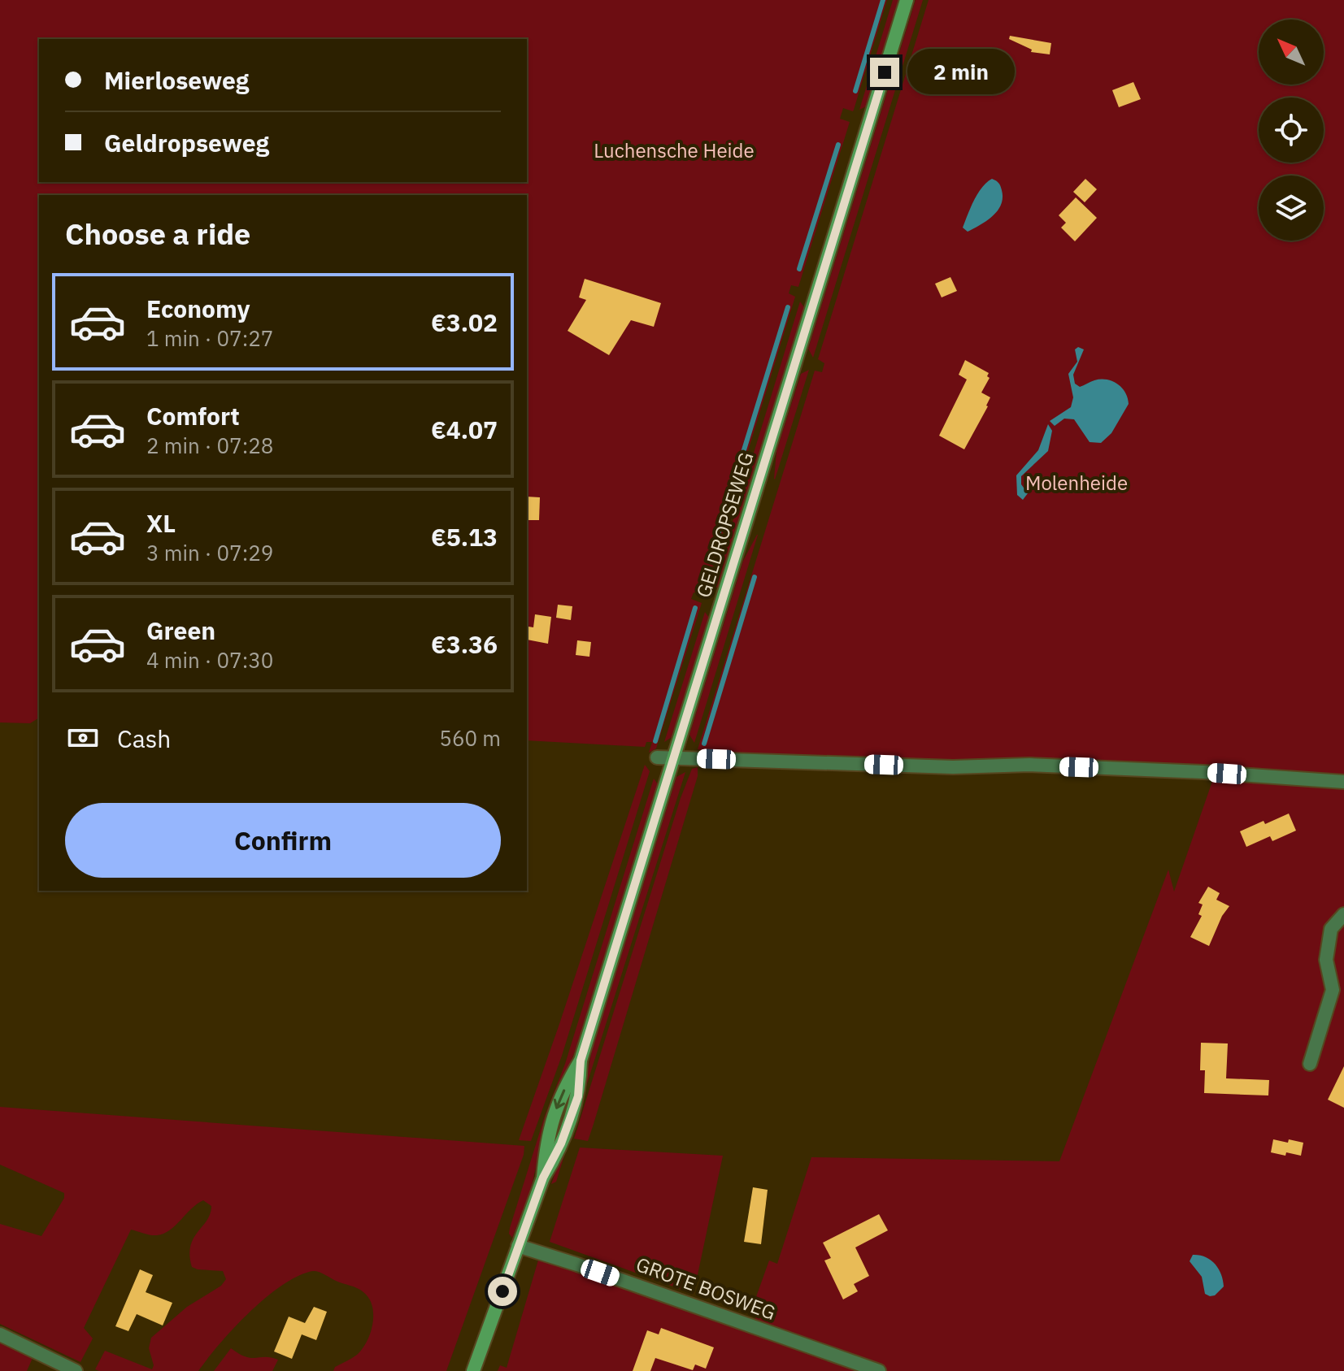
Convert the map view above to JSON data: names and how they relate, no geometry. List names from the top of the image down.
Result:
{
  "streets": {
    "main road": ["GELDROPSEWEG"],
    "street": ["GROTE BOSWEG"]
  },
  "parks": ["Luchensche Heide", "Molenheide"],
  "north": "top left",
  "page": {
    "banner": ["Mierloseweg", "Geldropseweg"],
    "bubble": "2 min",
    "heading": "Choose a ride",
    "list": [
      {
        "name": "Economy",
        "note": "1 min · 07:27",
        "value": "€3.02"
      },
      {
        "name": "Comfort",
        "note": "2 min · 07:28",
        "value": "€4.07"
      },
      {
        "name": "XL",
        "note": "3 min · 07:29",
        "value": "€5.13"
      },
      {
        "name": "Green",
        "note": "4 min · 07:30",
        "value": "€3.36"
      }
    ],
    "pay": ["Cash", "560 m"],
    "buttons": "Confirm"
  }
}
